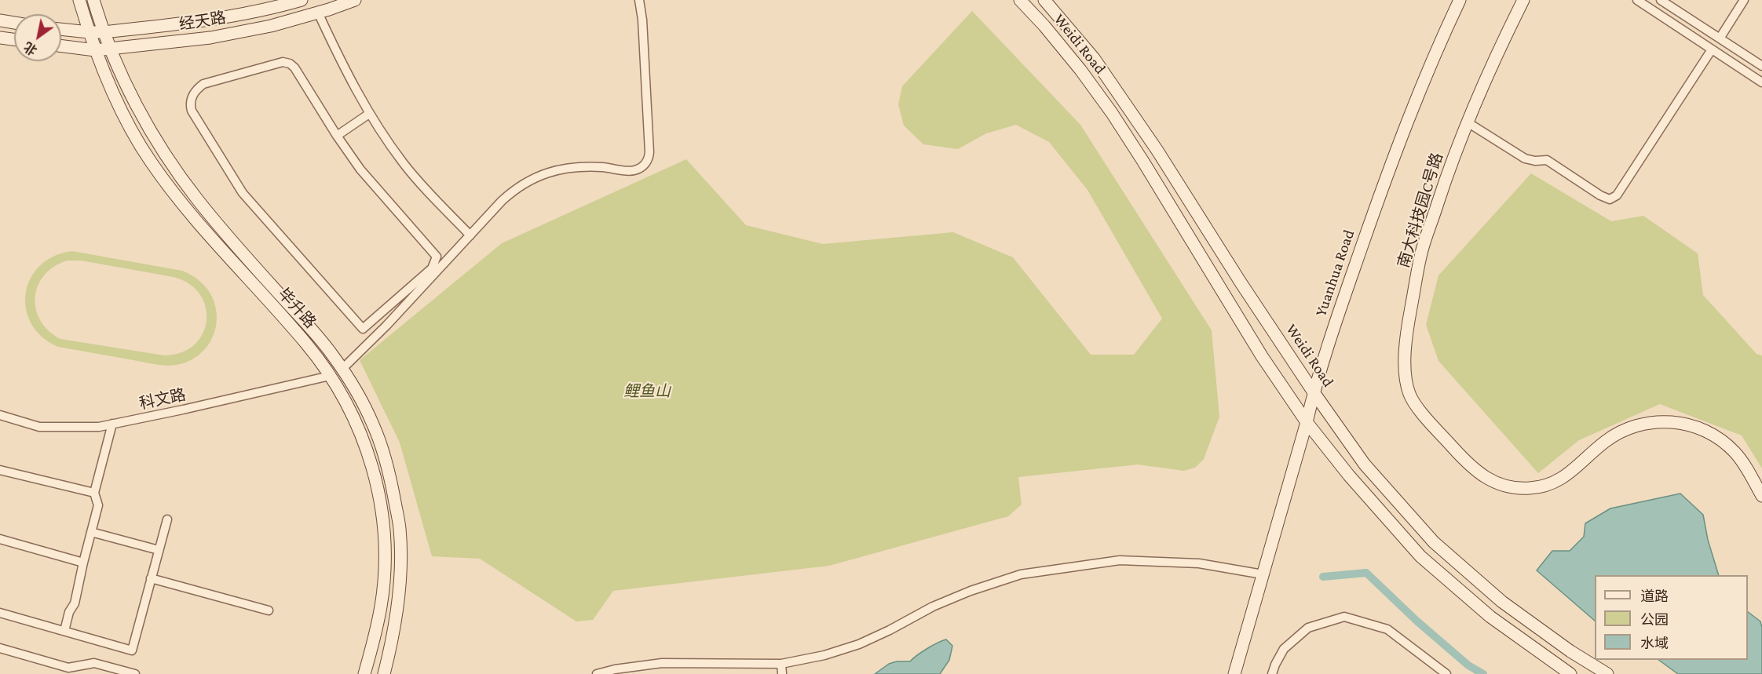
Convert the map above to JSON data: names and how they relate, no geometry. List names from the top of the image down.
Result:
{
  "streets": {
    "street": [
      "经天路",
      "Weidi Road",
      "南大科技园C号路",
      "Yuanhua Road",
      "毕升路",
      "科文路"
    ]
  },
  "crossings": [
    ["经天路", "毕升路"],
    ["Weidi Road", "Yuanhua Road"],
    ["毕升路", "科文路"]
  ],
  "parks": ["鲤鱼山"],
  "legend": ["道路", "公园", "水域"],
  "north": "bottom left"
}
